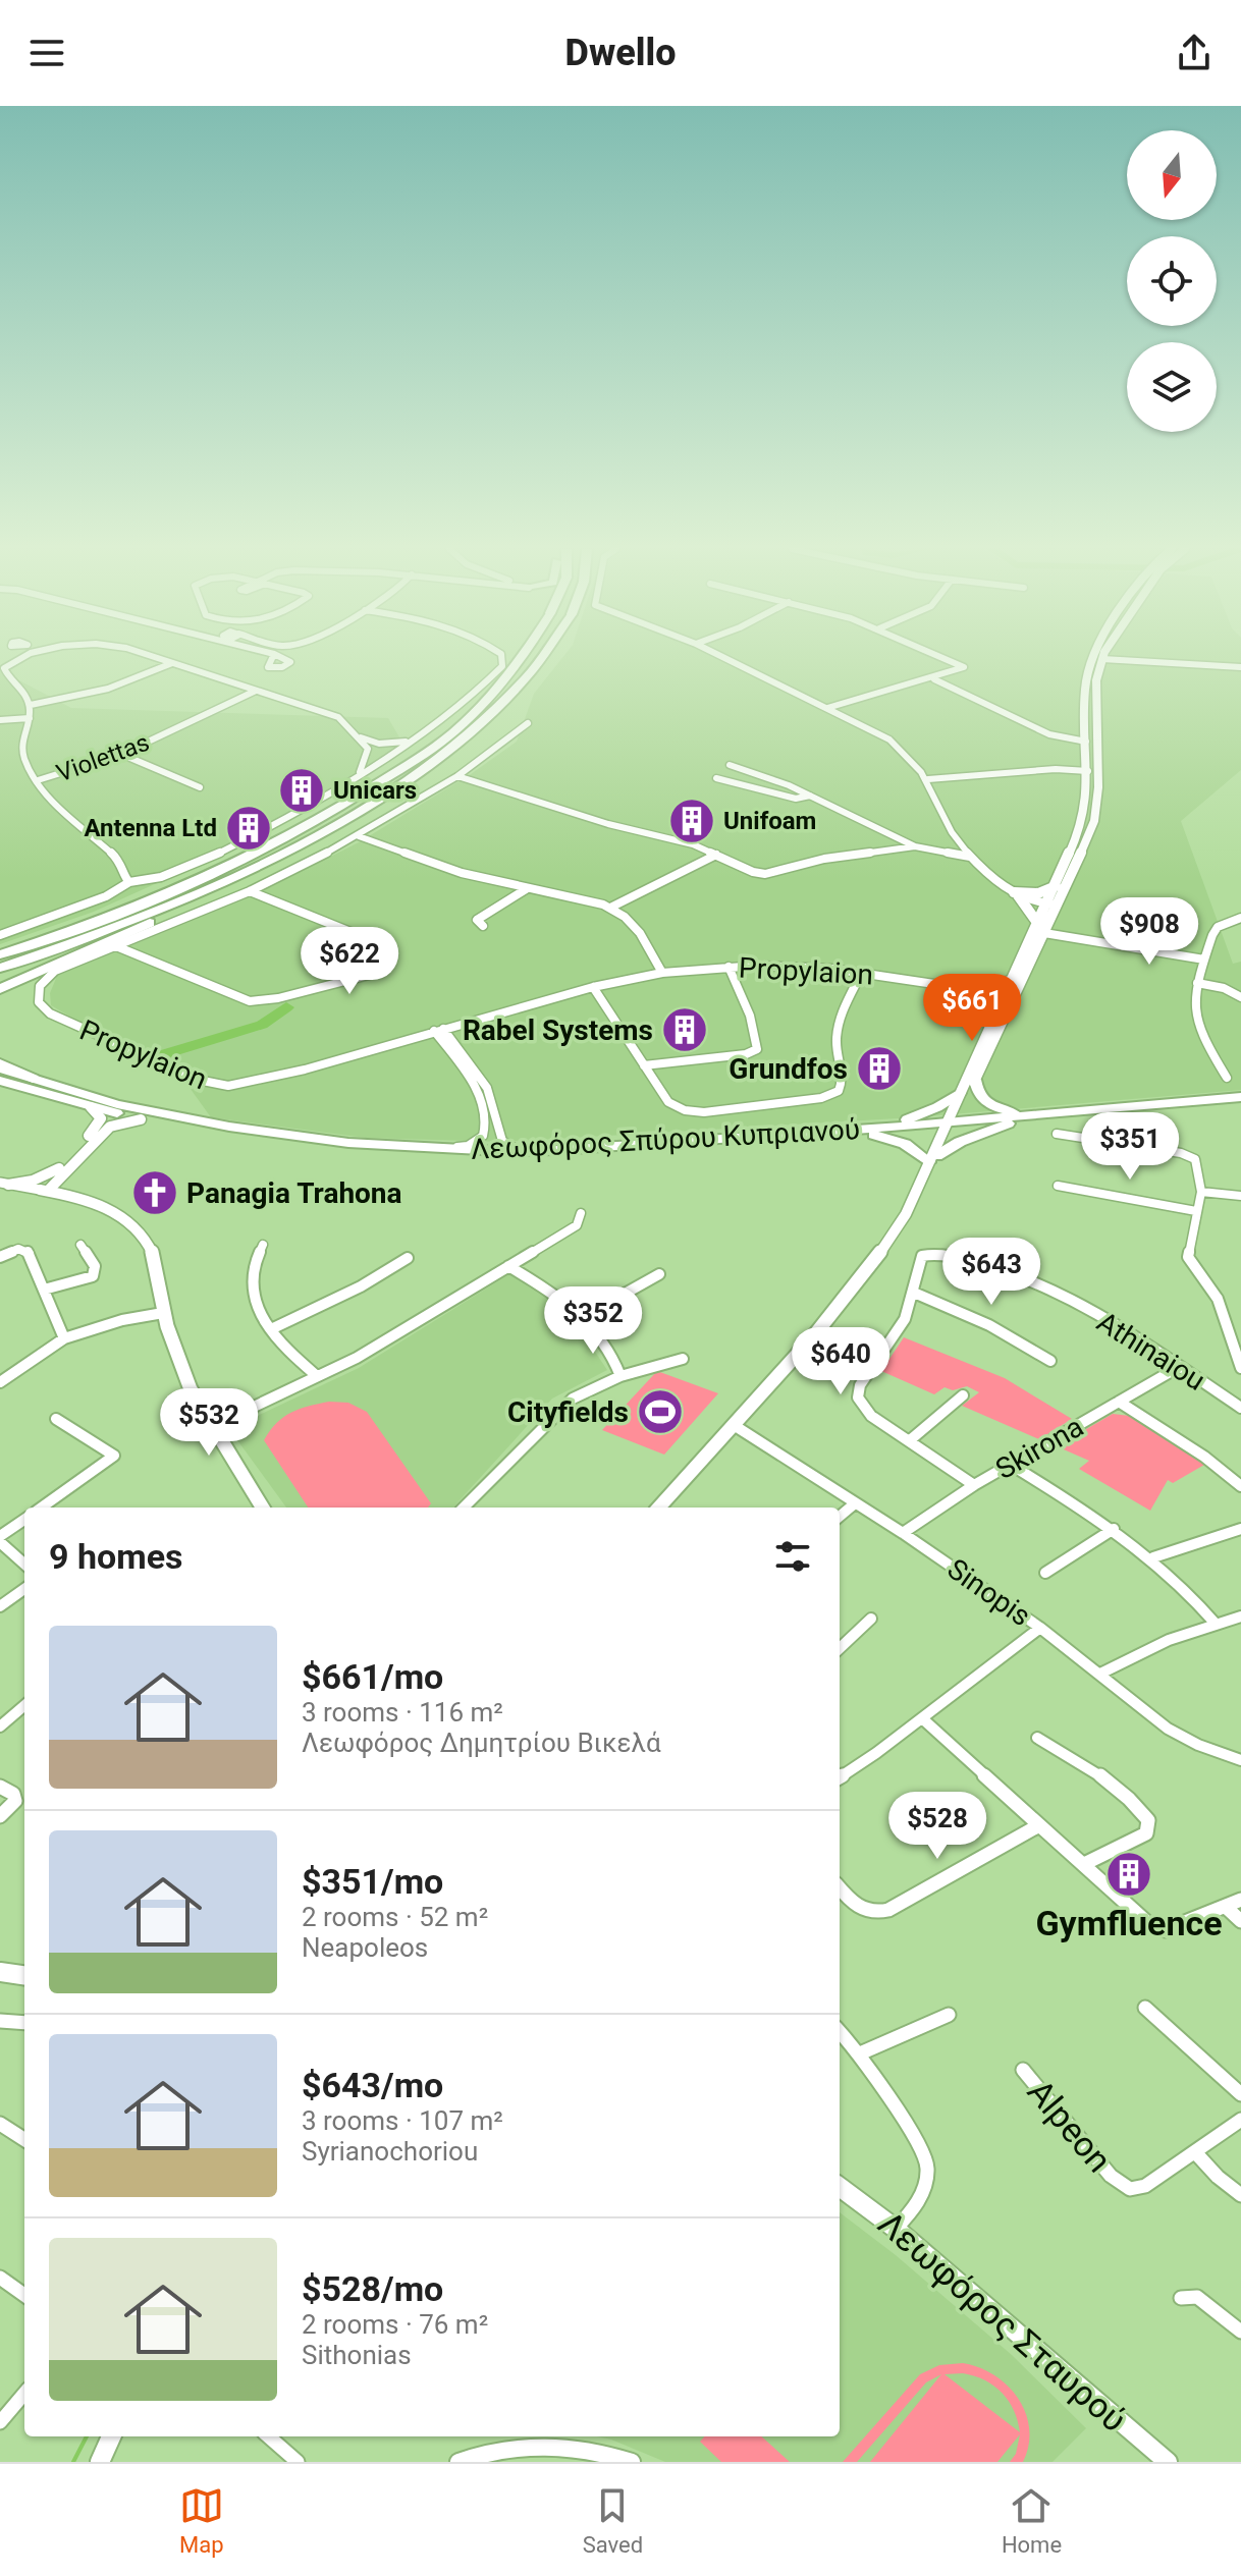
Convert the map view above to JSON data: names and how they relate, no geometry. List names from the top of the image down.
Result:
{
  "streets": {
    "main road": ["Λεωφόρος Σπύρου Κυπριανού", "Λεωφόρος Σταυρού"],
    "street": [
      "Violettas",
      "Propylaion",
      "Athinaiou",
      "Skirona",
      "Sinopis",
      "Alpeon"
    ]
  },
  "crossings": [
    ["Athinaiou", "Skirona"],
    ["Skirona", "Sinopis"]
  ],
  "places": {
    "building": [
      "Unicars",
      "Unifoam",
      "Antenna Ltd",
      "Rabel Systems",
      "Grundfos",
      "Gymfluence"
    ],
    "church": ["Panagia Trahona"],
    "sports": ["Cityfields"]
  },
  "north": "bottom",
  "page": {
    "header": "Dwello",
    "price": [
      "$908",
      "$622",
      "$661",
      "$351",
      "$643",
      "$352",
      "$640",
      "$532",
      "$528"
    ],
    "heading": "9 homes",
    "list": [
      {
        "name": "$661/mo",
        "note": "3 rooms · 116 m² · Λεωφόρος Δημητρίου Βικελά"
      },
      {
        "name": "$351/mo",
        "note": "2 rooms · 52 m² · Neapoleos"
      },
      {
        "name": "$643/mo",
        "note": "3 rooms · 107 m² · Syrianochoriou"
      },
      {
        "name": "$528/mo",
        "note": "2 rooms · 76 m² · Sithonias"
      }
    ],
    "tabs": ["Map", "Saved", "Home"]
  }
}
